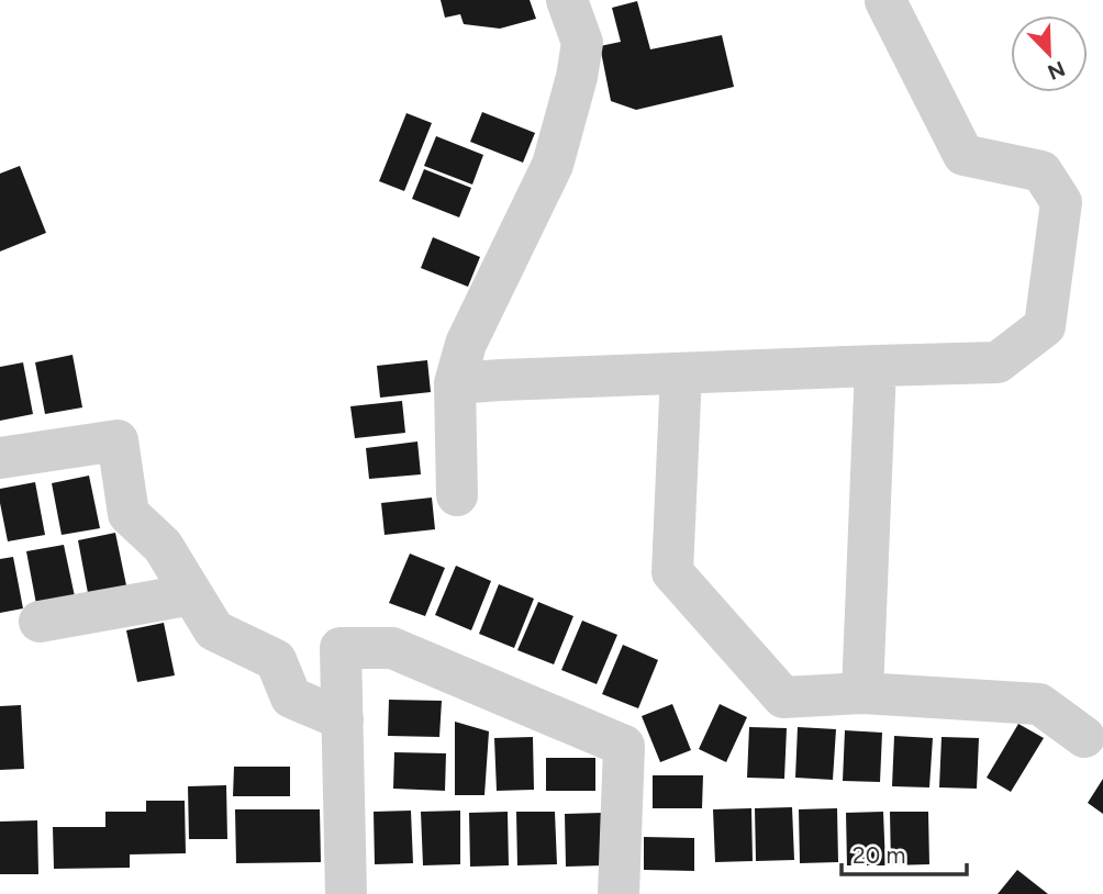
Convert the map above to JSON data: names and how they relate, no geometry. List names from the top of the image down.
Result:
{
  "scale_bar": "20 m",
  "north": "bottom right"
}
